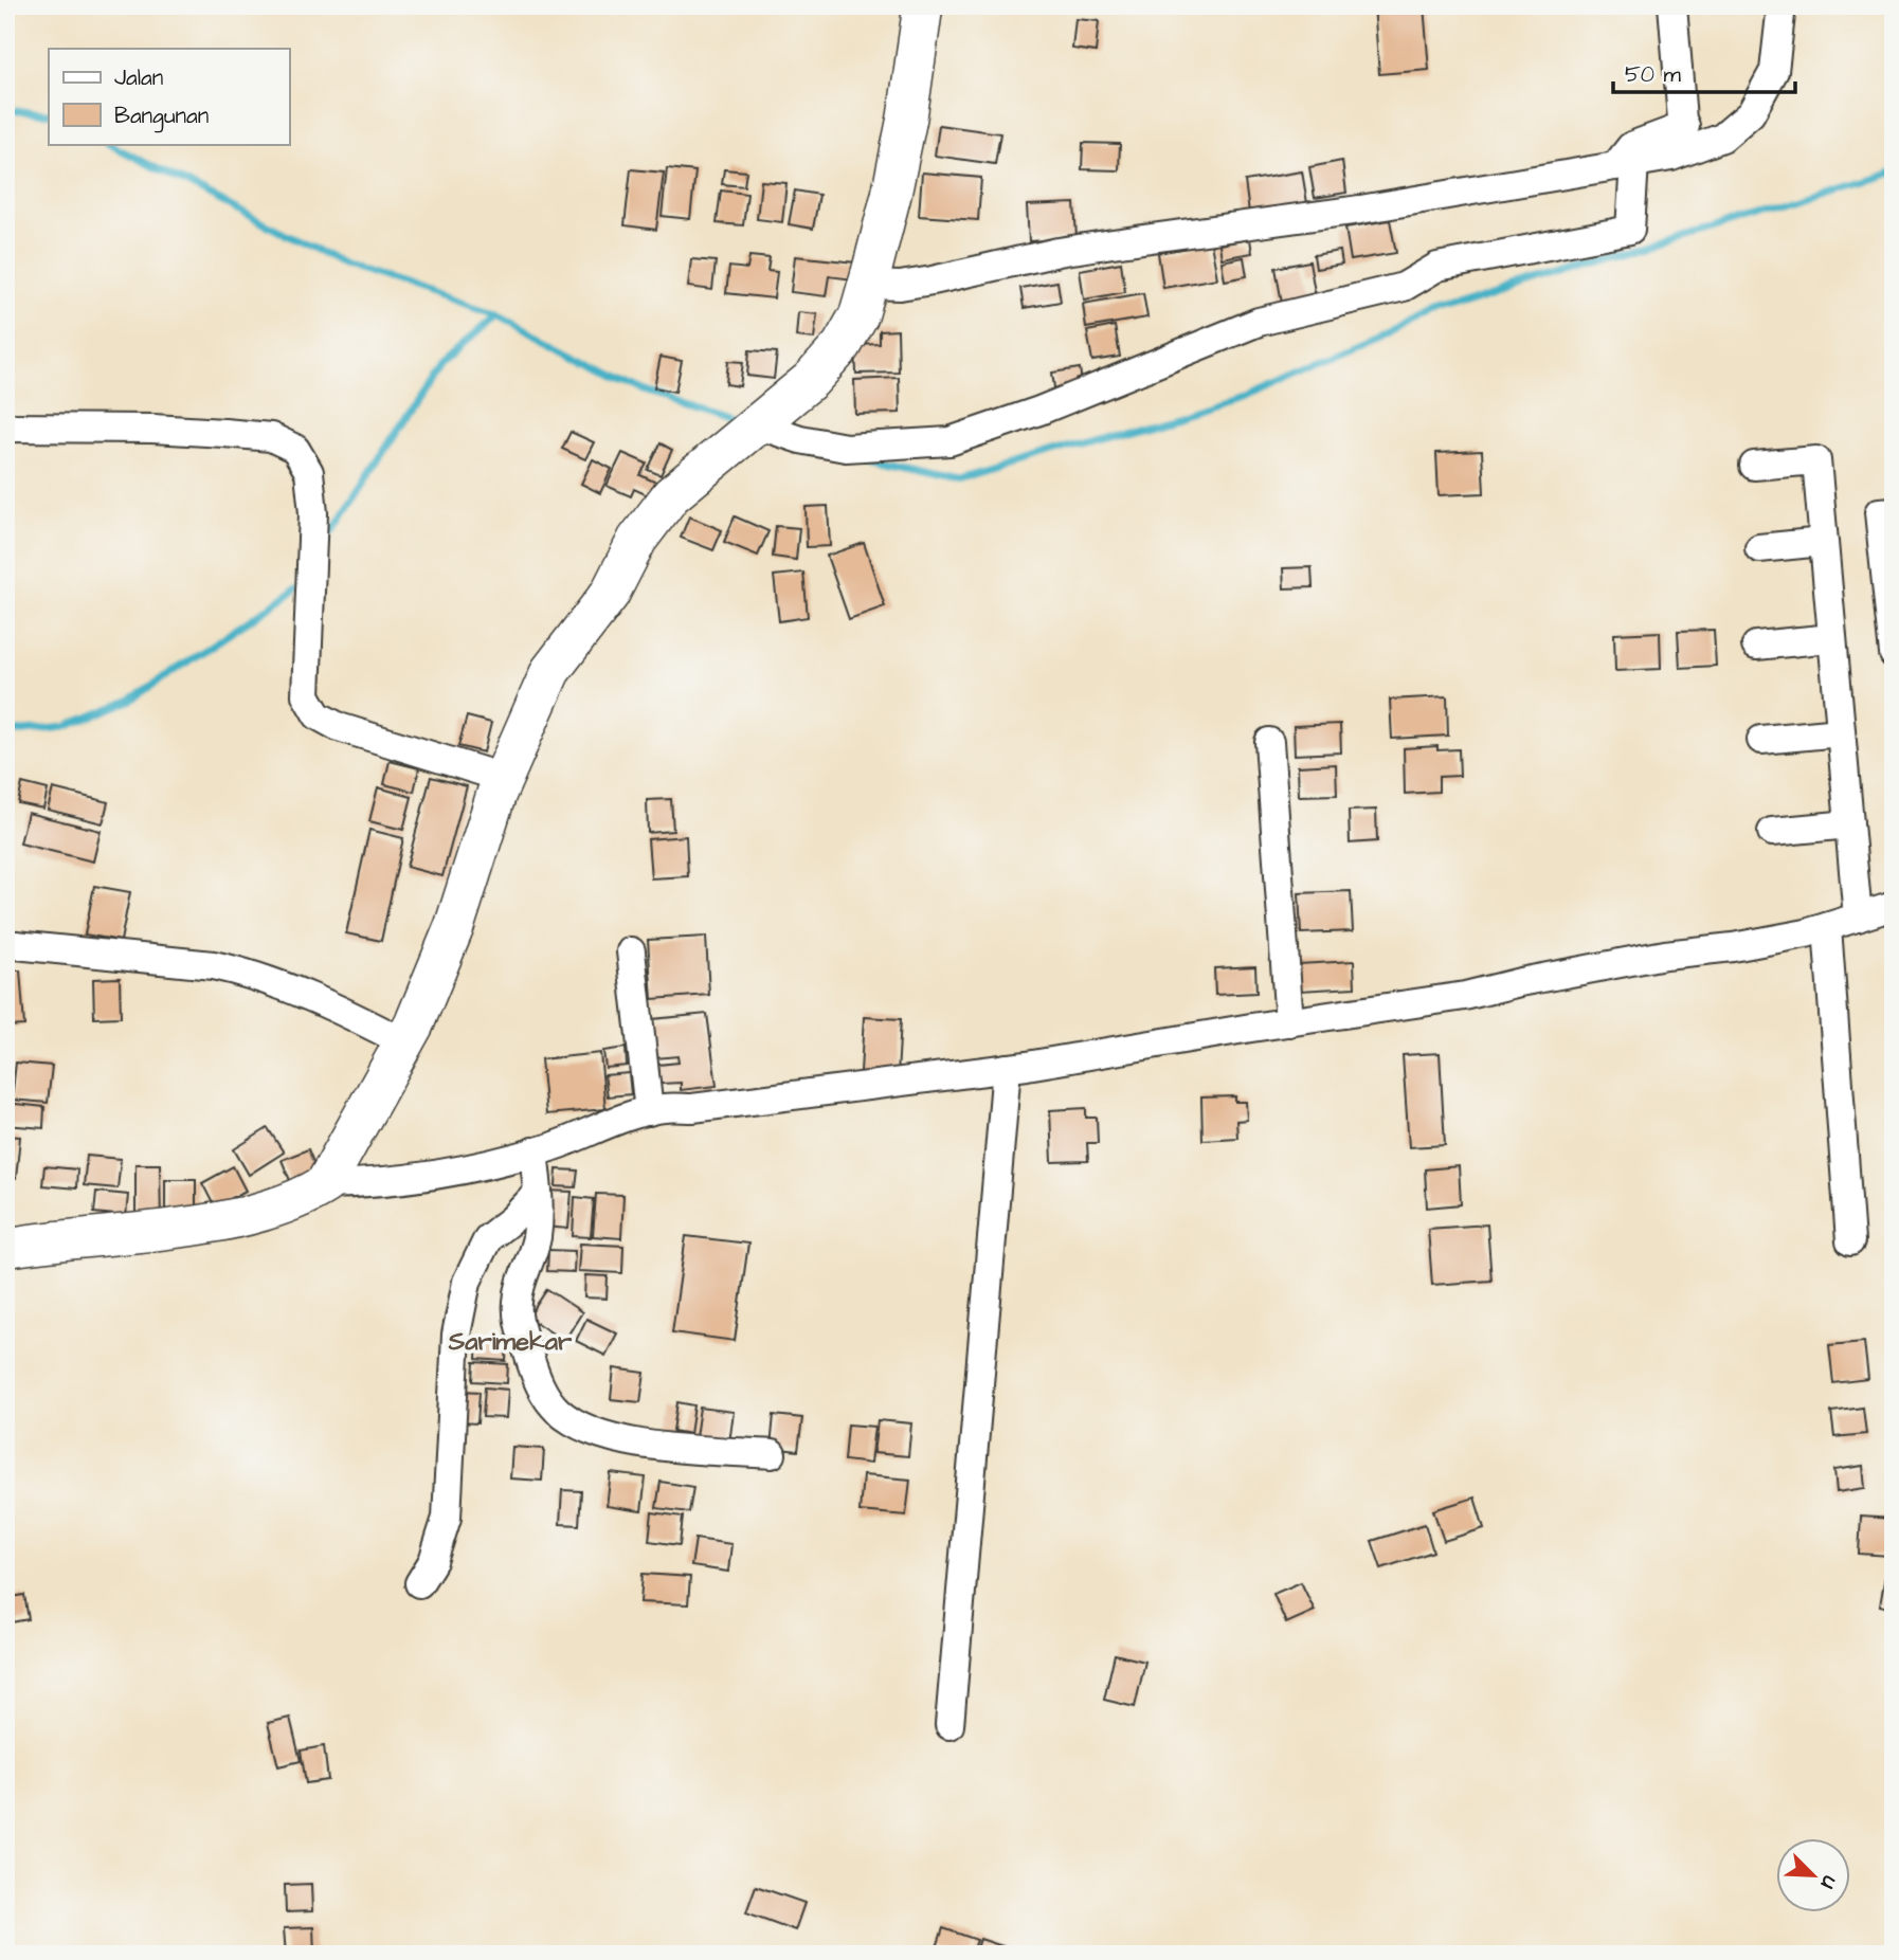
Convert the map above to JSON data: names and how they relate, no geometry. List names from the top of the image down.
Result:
{
  "districts": ["Sarimekar"],
  "legend": ["Jalan", "Bangunan"],
  "scale_bar": "50 m",
  "north": "bottom right"
}
